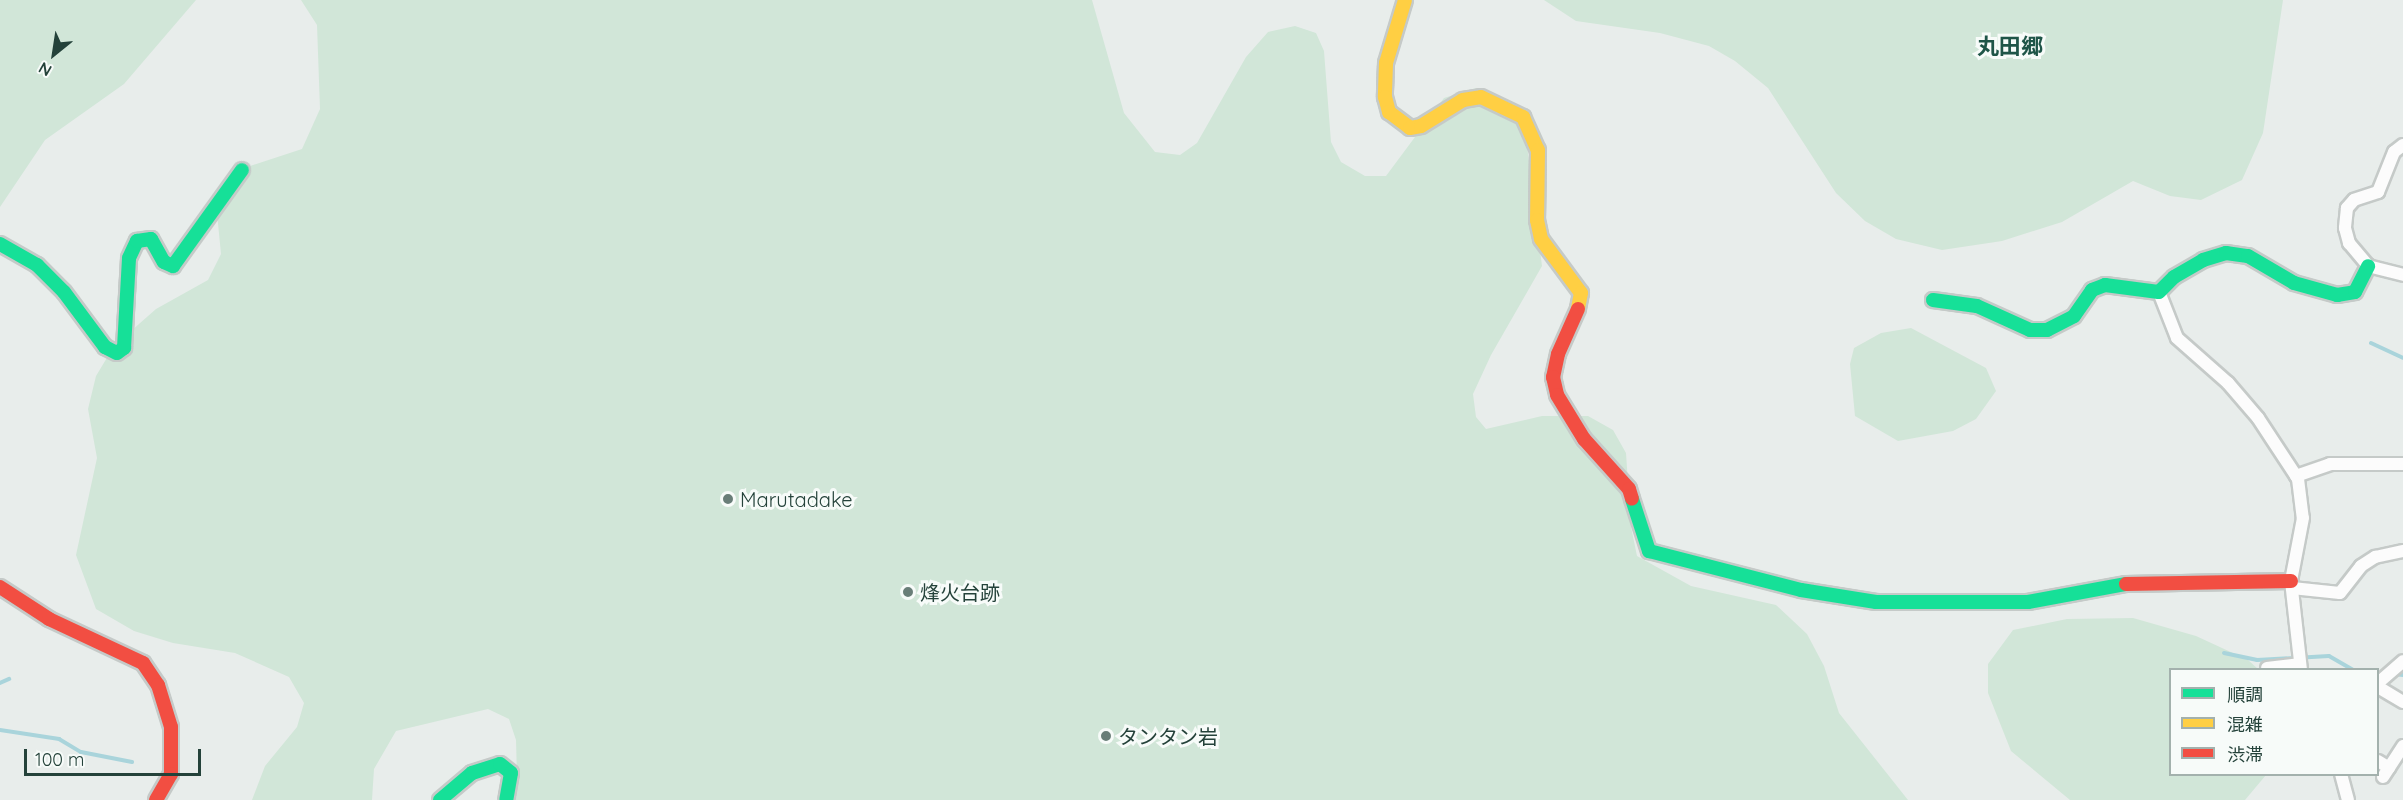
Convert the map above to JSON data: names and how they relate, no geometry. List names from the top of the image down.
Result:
{
  "districts": ["丸田郷"],
  "places": ["Marutadake", "烽火台跡", "タンタン岩"],
  "legend": ["順調", "混雑", "渋滞"],
  "scale_bar": "100 m",
  "north": "bottom left"
}
